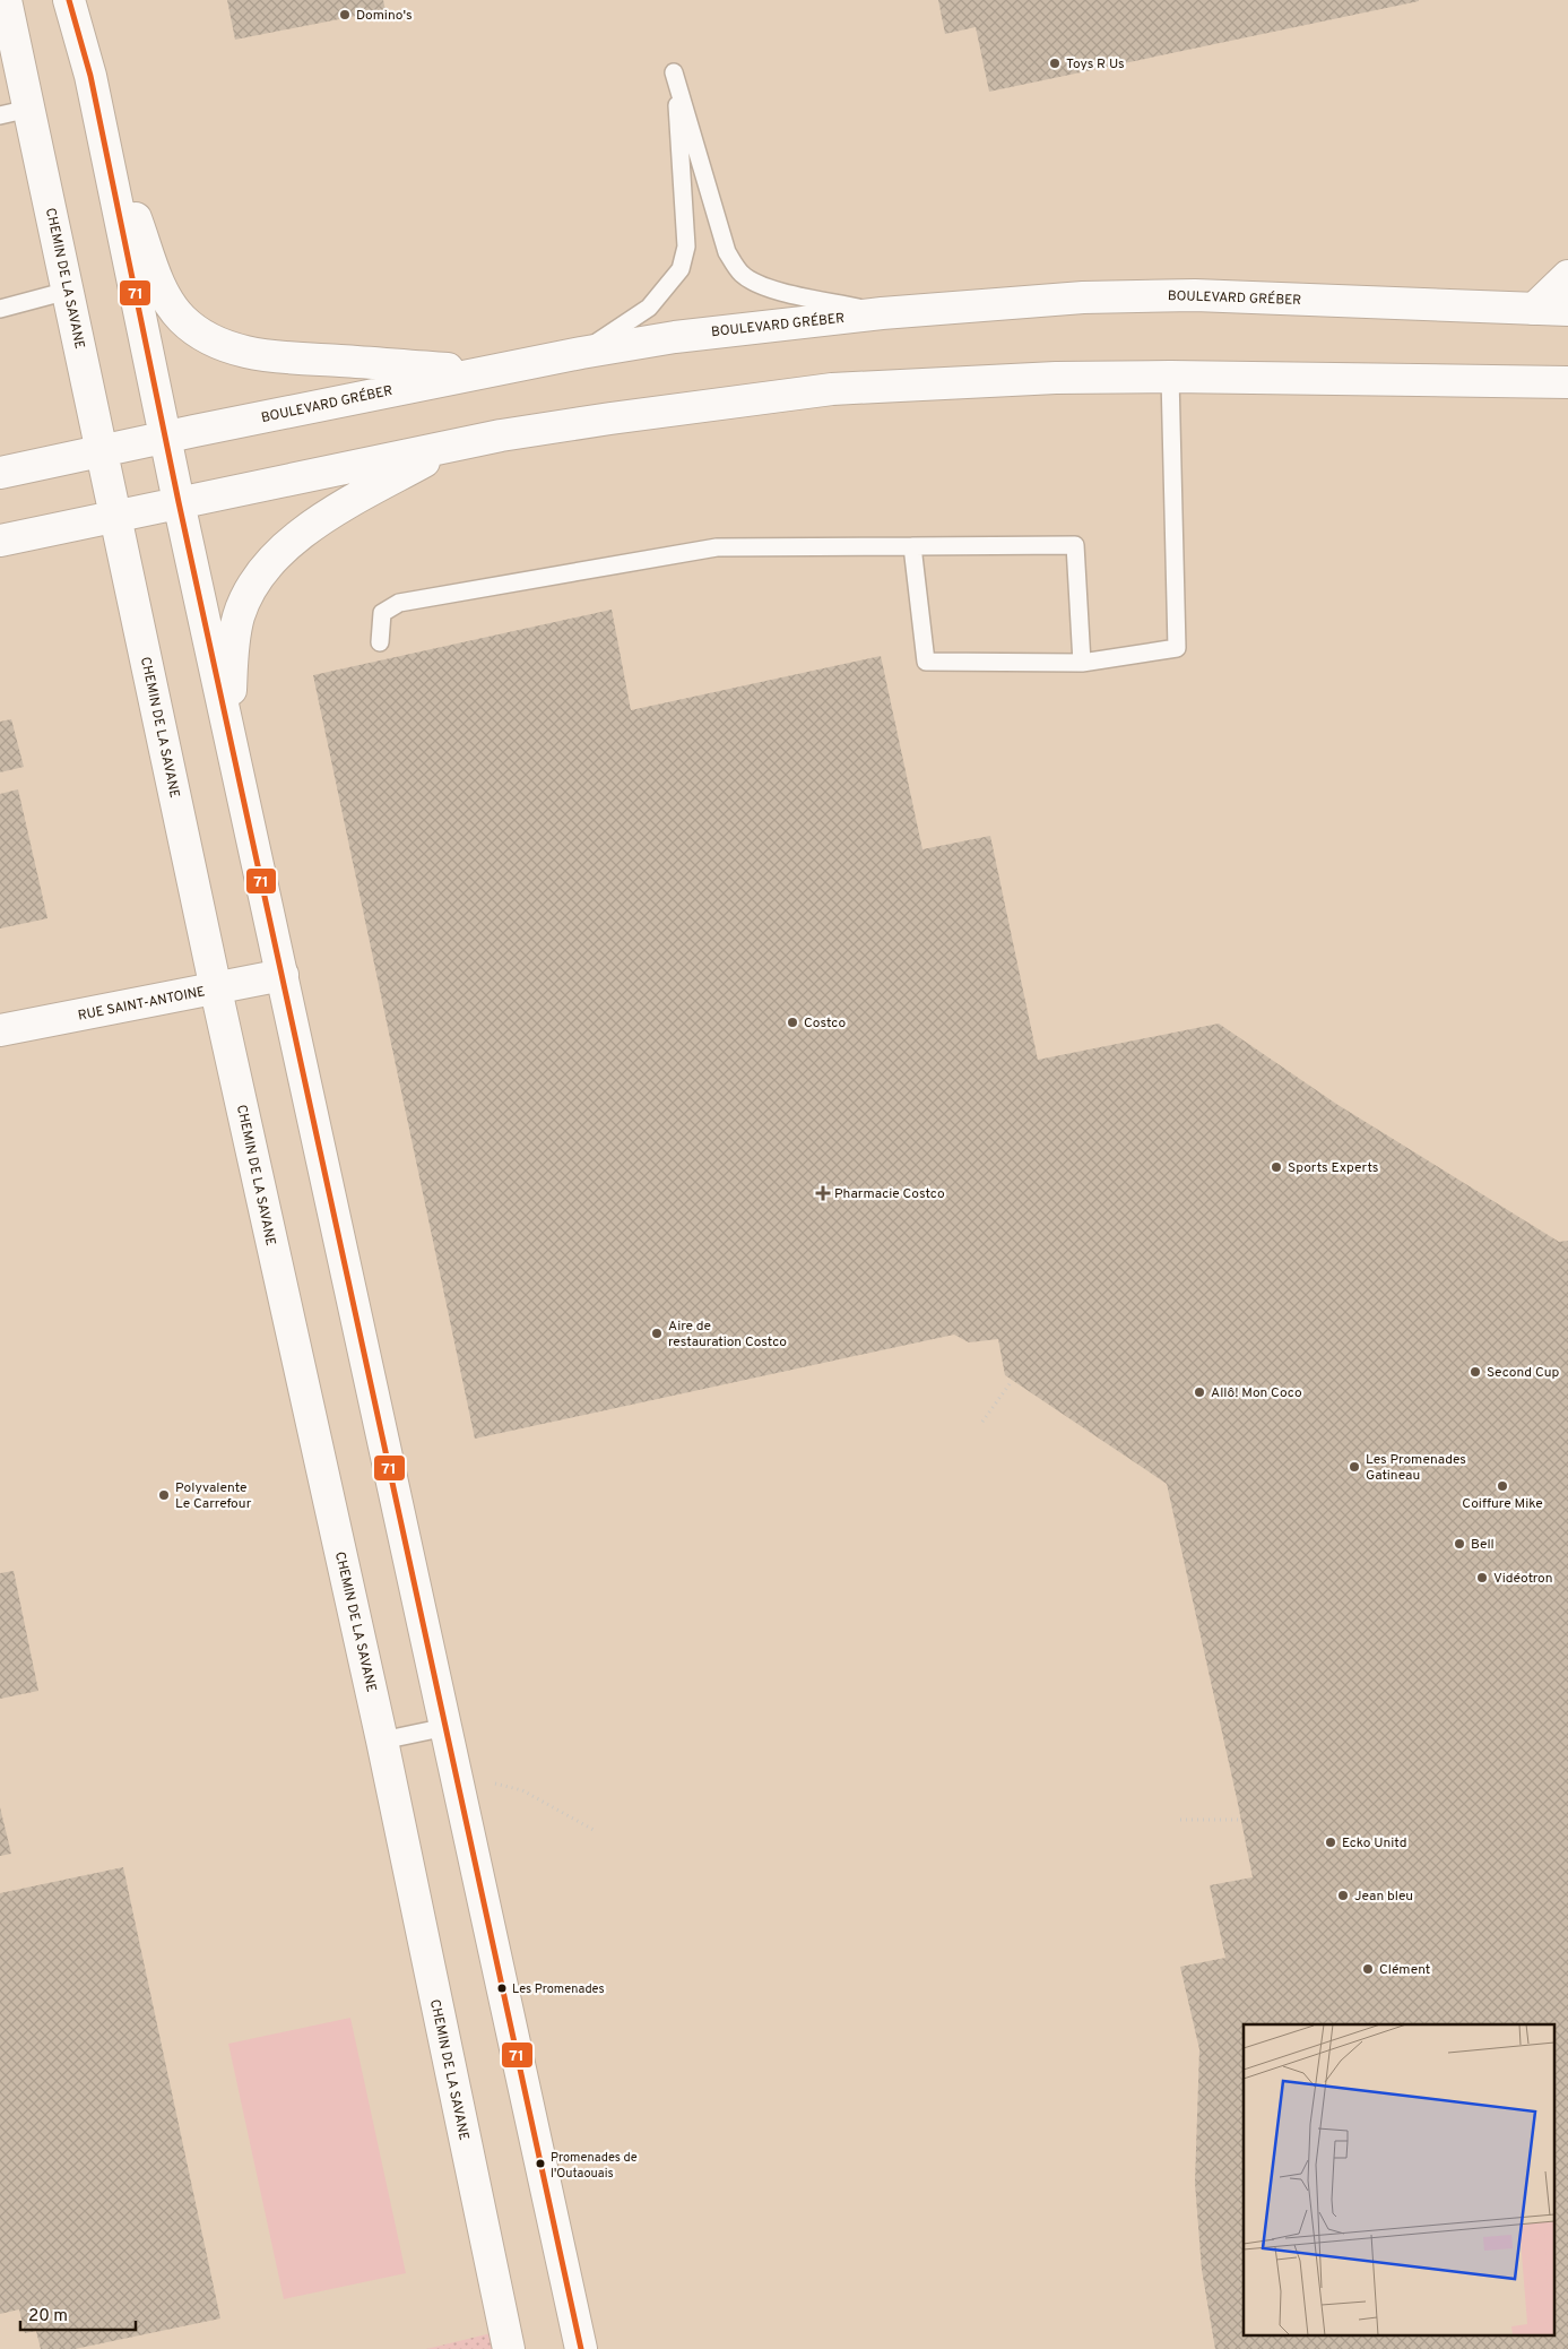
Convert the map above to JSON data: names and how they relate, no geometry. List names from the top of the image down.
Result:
{
  "streets": {
    "street": ["CHEMIN DE LA SAVANE", "BOULEVARD GRÉBER", "RUE SAINT-ANTOINE"]
  },
  "crossings": [
    ["CHEMIN DE LA SAVANE", "BOULEVARD GRÉBER"],
    ["CHEMIN DE LA SAVANE", "RUE SAINT-ANTOINE"]
  ],
  "places": {
    "other": [
      "Domino's",
      "Toys R Us",
      "Costco",
      "Sports Experts",
      "Aire de restauration Costco",
      "Second Cup",
      "Allô! Mon Coco",
      "Les Promenades Gatineau",
      "Coiffure Mike",
      "Polyvalente Le Carrefour",
      "Bell",
      "Vidéotron",
      "Ecko Unitd",
      "Jean bleu",
      "Clément",
      "Les Promenades",
      "Promenades de l'Outaouais"
    ],
    "health": ["Pharmacie Costco"]
  },
  "lines": ["transit line 71"],
  "scale_bar": "20 m"
}
